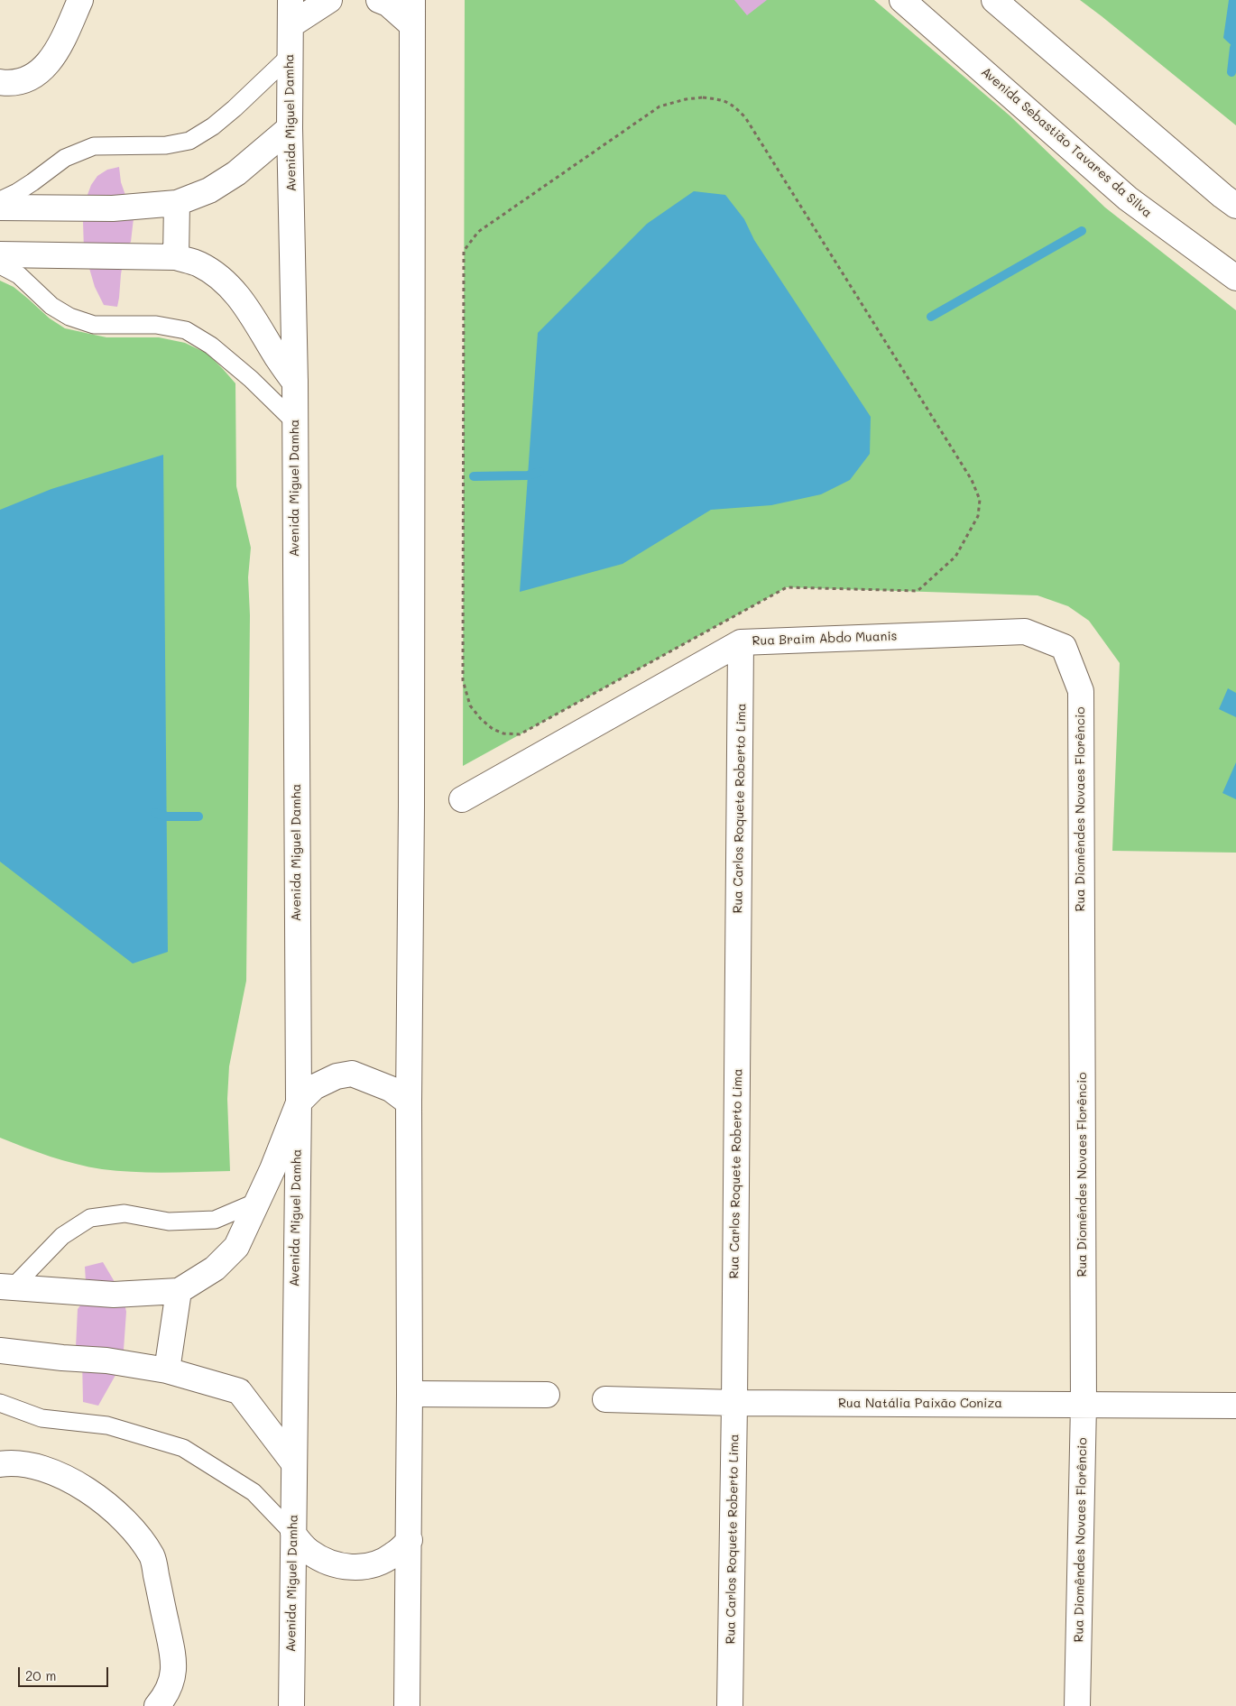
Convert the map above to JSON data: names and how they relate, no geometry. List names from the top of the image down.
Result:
{
  "streets": {
    "street": [
      "Avenida Miguel Damha",
      "Avenida Sebastião Tavares da Silva",
      "Rua Braim Abdo Muanis",
      "Rua Carlos Roquete Roberto Lima",
      "Rua Diomêndes Novaes Florêncio",
      "Rua Natália Paixão Coniza"
    ]
  },
  "crossings": [
    ["Rua Braim Abdo Muanis", "Rua Carlos Roquete Roberto Lima"],
    ["Rua Braim Abdo Muanis", "Rua Diomêndes Novaes Florêncio"],
    ["Rua Carlos Roquete Roberto Lima", "Rua Natália Paixão Coniza"],
    ["Rua Diomêndes Novaes Florêncio", "Rua Natália Paixão Coniza"]
  ],
  "scale_bar": "20 m"
}
